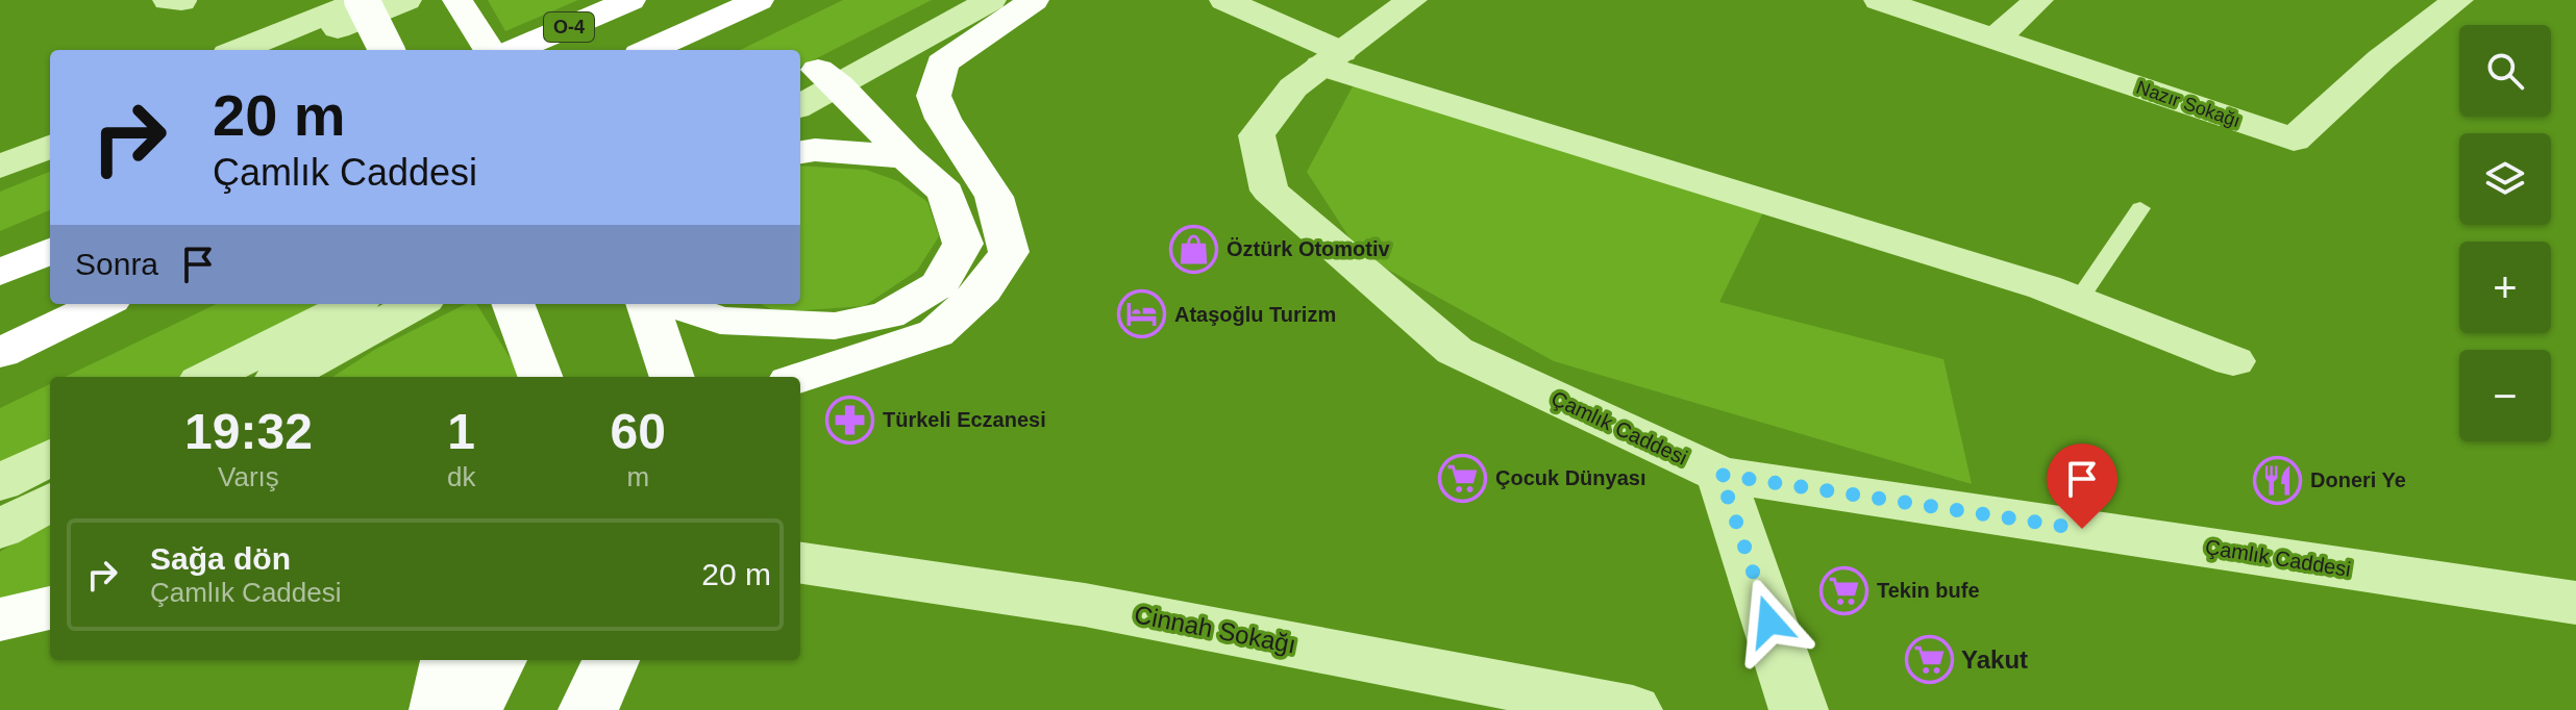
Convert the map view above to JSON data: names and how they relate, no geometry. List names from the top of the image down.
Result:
{
  "streets": {
    "highway": ["O-4"],
    "street": ["Nazır Sokağı", "Çamlık Caddesi", "Cinnah Sokağı"]
  },
  "places": {
    "shop": ["Öztürk Otomotiv"],
    "hotel": ["Ataşoğlu Turizm"],
    "pharmacy": ["Türkeli Eczanesi"],
    "supermarket": ["Çocuk Dünyası", "Tekin bufe", "Yakut"],
    "restaurant": ["Doneri Ye"]
  },
  "page": {
    "map_buttons": ["+", "−"],
    "turn": ["20 m", "Çamlık Caddesi"],
    "then": "Sonra",
    "eta": [
      "19:32",
      "Varış",
      "1",
      "dk",
      "60",
      "m"
    ],
    "list": [
      {
        "name": "Sağa dön",
        "note": "Çamlık Caddesi",
        "value": "20 m"
      }
    ]
  }
}
